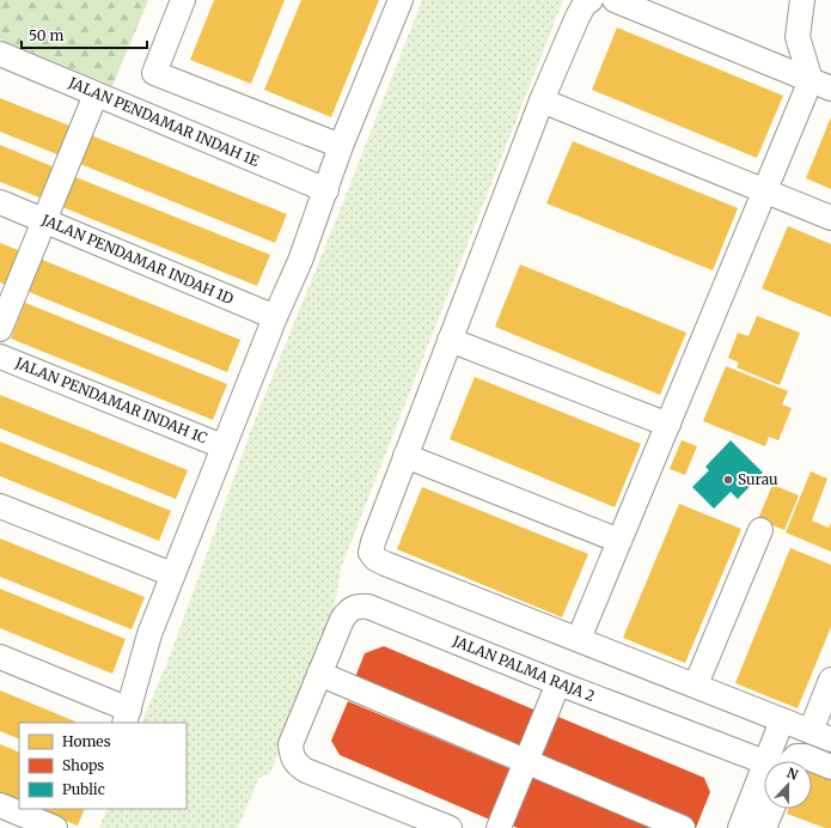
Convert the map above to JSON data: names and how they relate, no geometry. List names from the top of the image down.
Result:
{
  "streets": {
    "street": [
      "JALAN PENDAMAR INDAH 1E",
      "JALAN PENDAMAR INDAH 1D",
      "JALAN PENDAMAR INDAH 1C",
      "JALAN PALMA RAJA 2"
    ]
  },
  "places": ["Surau"],
  "legend": ["Homes", "Shops", "Public"],
  "scale_bar": "50 m",
  "north": "top"
}
